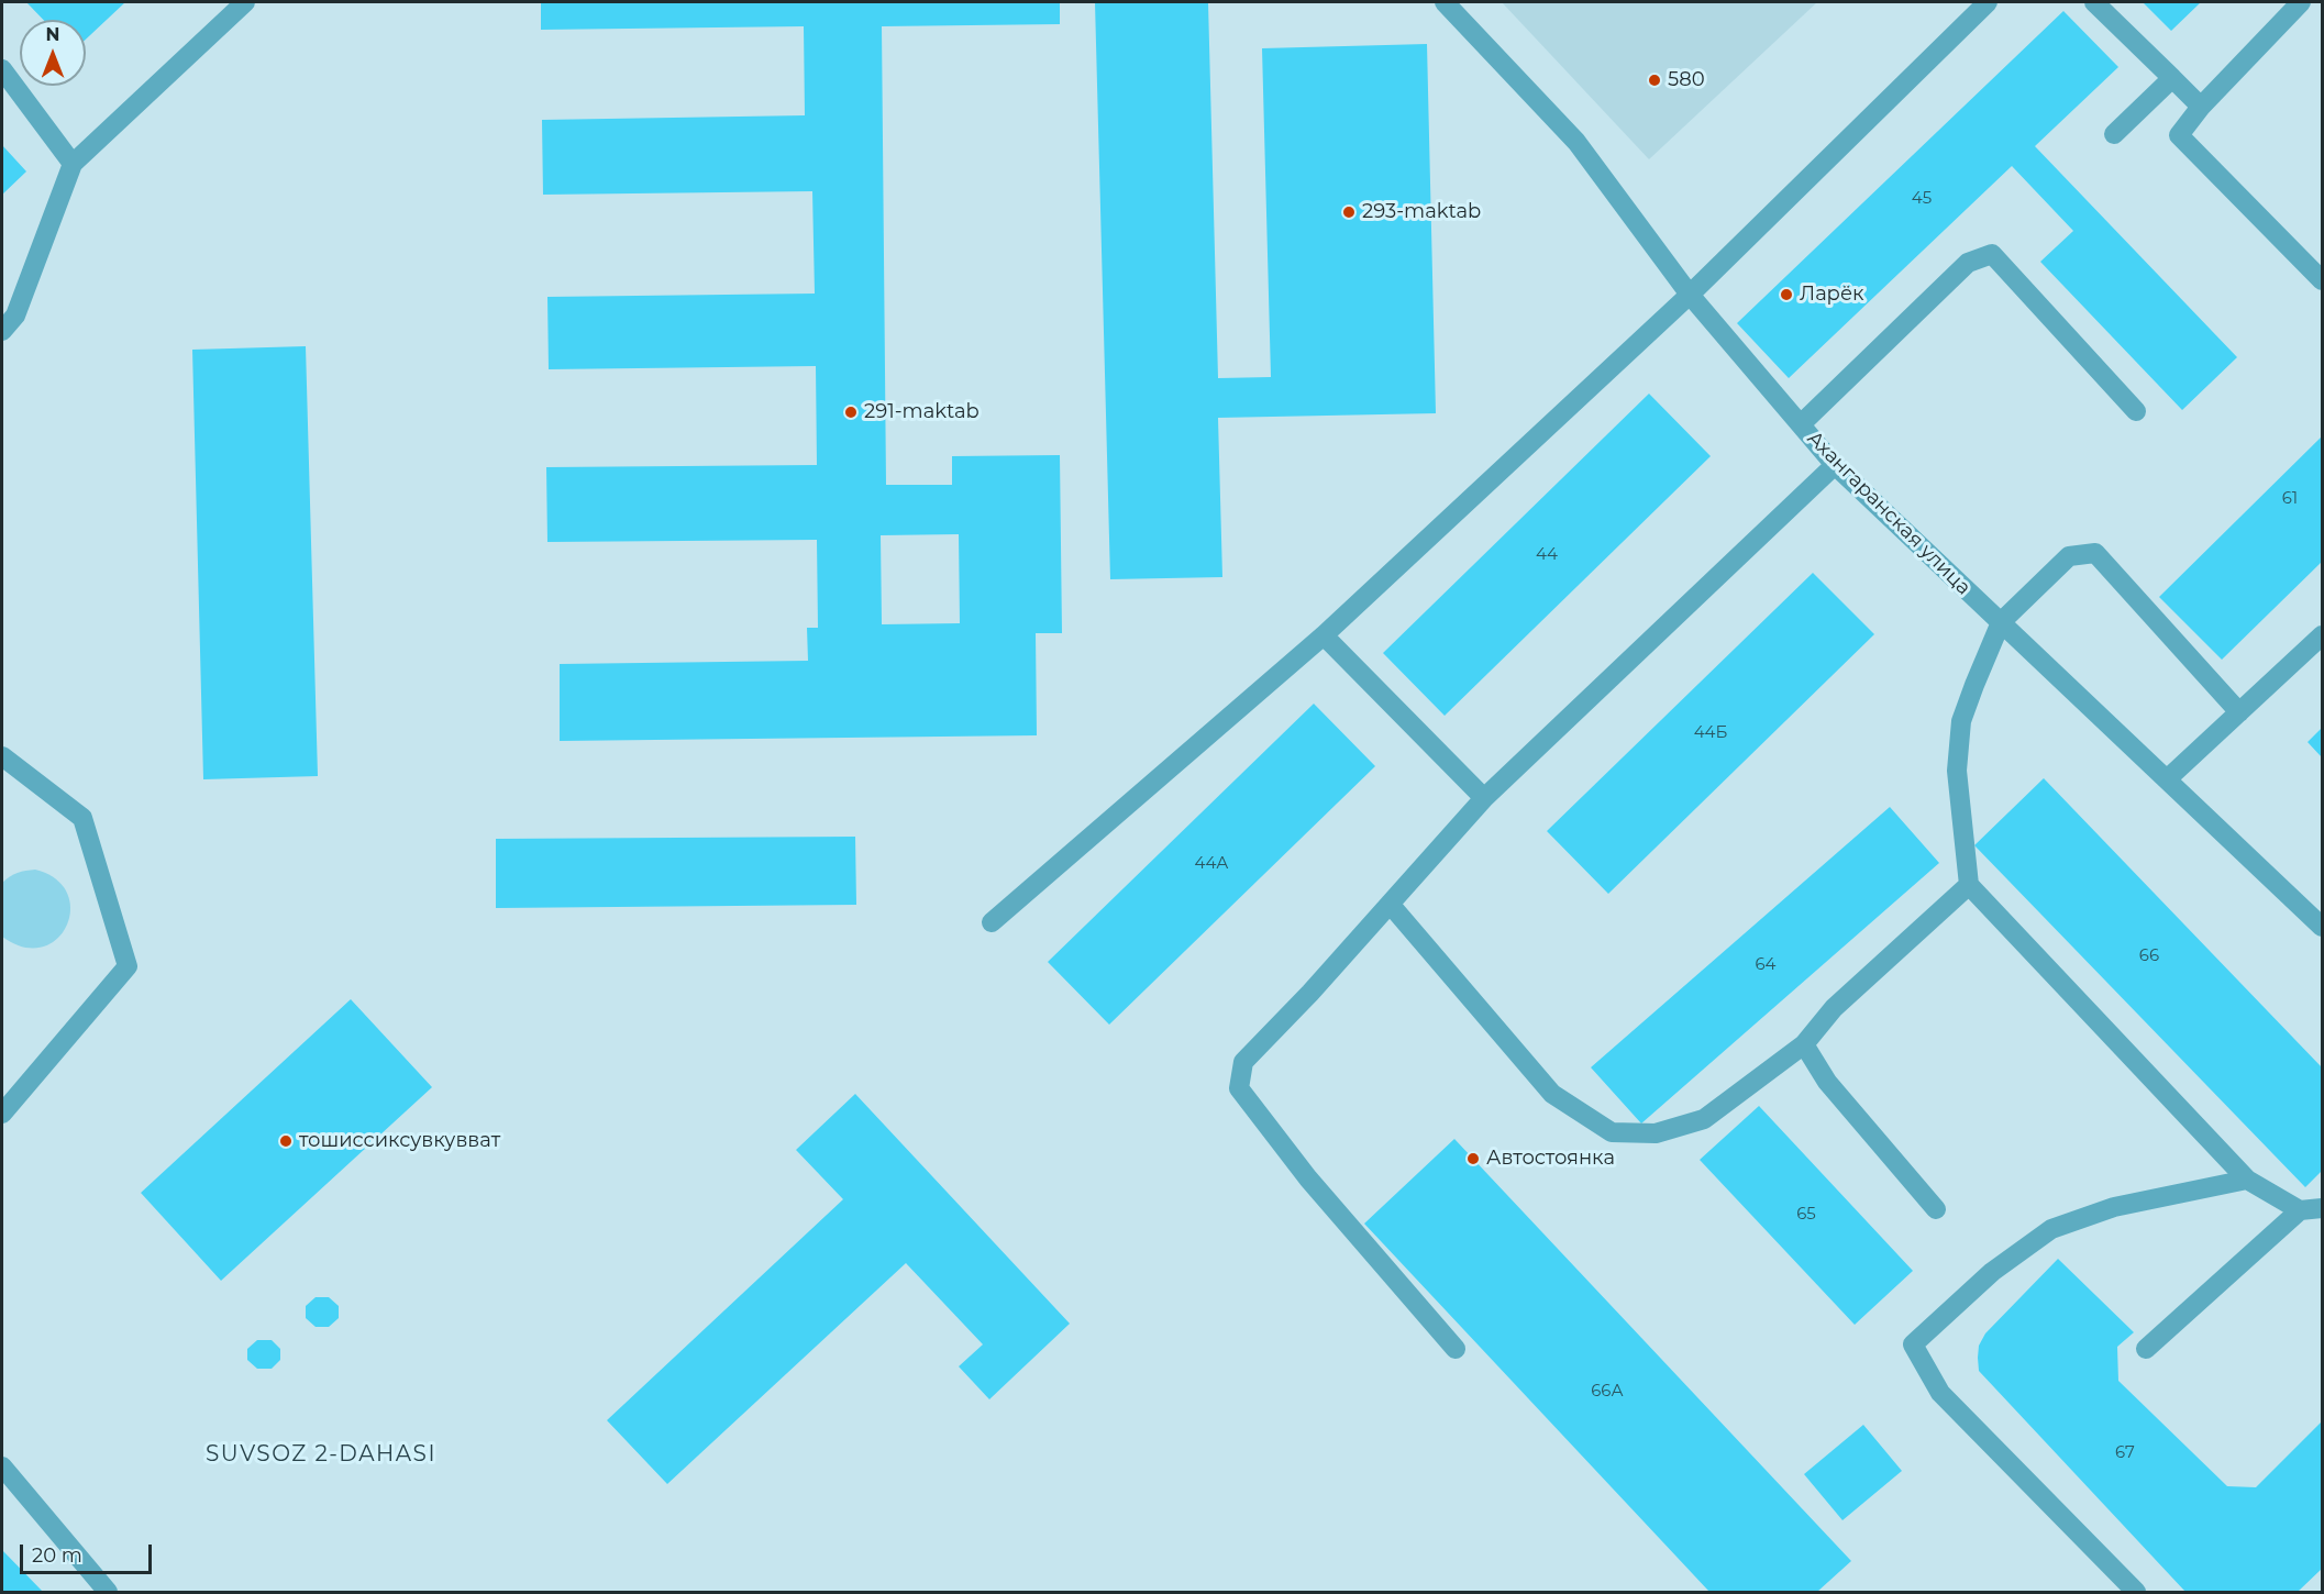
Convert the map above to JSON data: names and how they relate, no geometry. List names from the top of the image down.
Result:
{
  "streets": {
    "street": ["Ахангаранская улица"]
  },
  "districts": ["SUVSOZ 2-DAHASI"],
  "places": [
    "580",
    "293-maktab",
    "Ларёк",
    "291-maktab",
    "тошиссиксувкувват",
    "Автостоянка"
  ],
  "house_numbers": [
    "45",
    "61",
    "44",
    "44Б",
    "44А",
    "66",
    "64",
    "65",
    "66А",
    "67"
  ],
  "scale_bar": "20 m",
  "north": "top"
}
